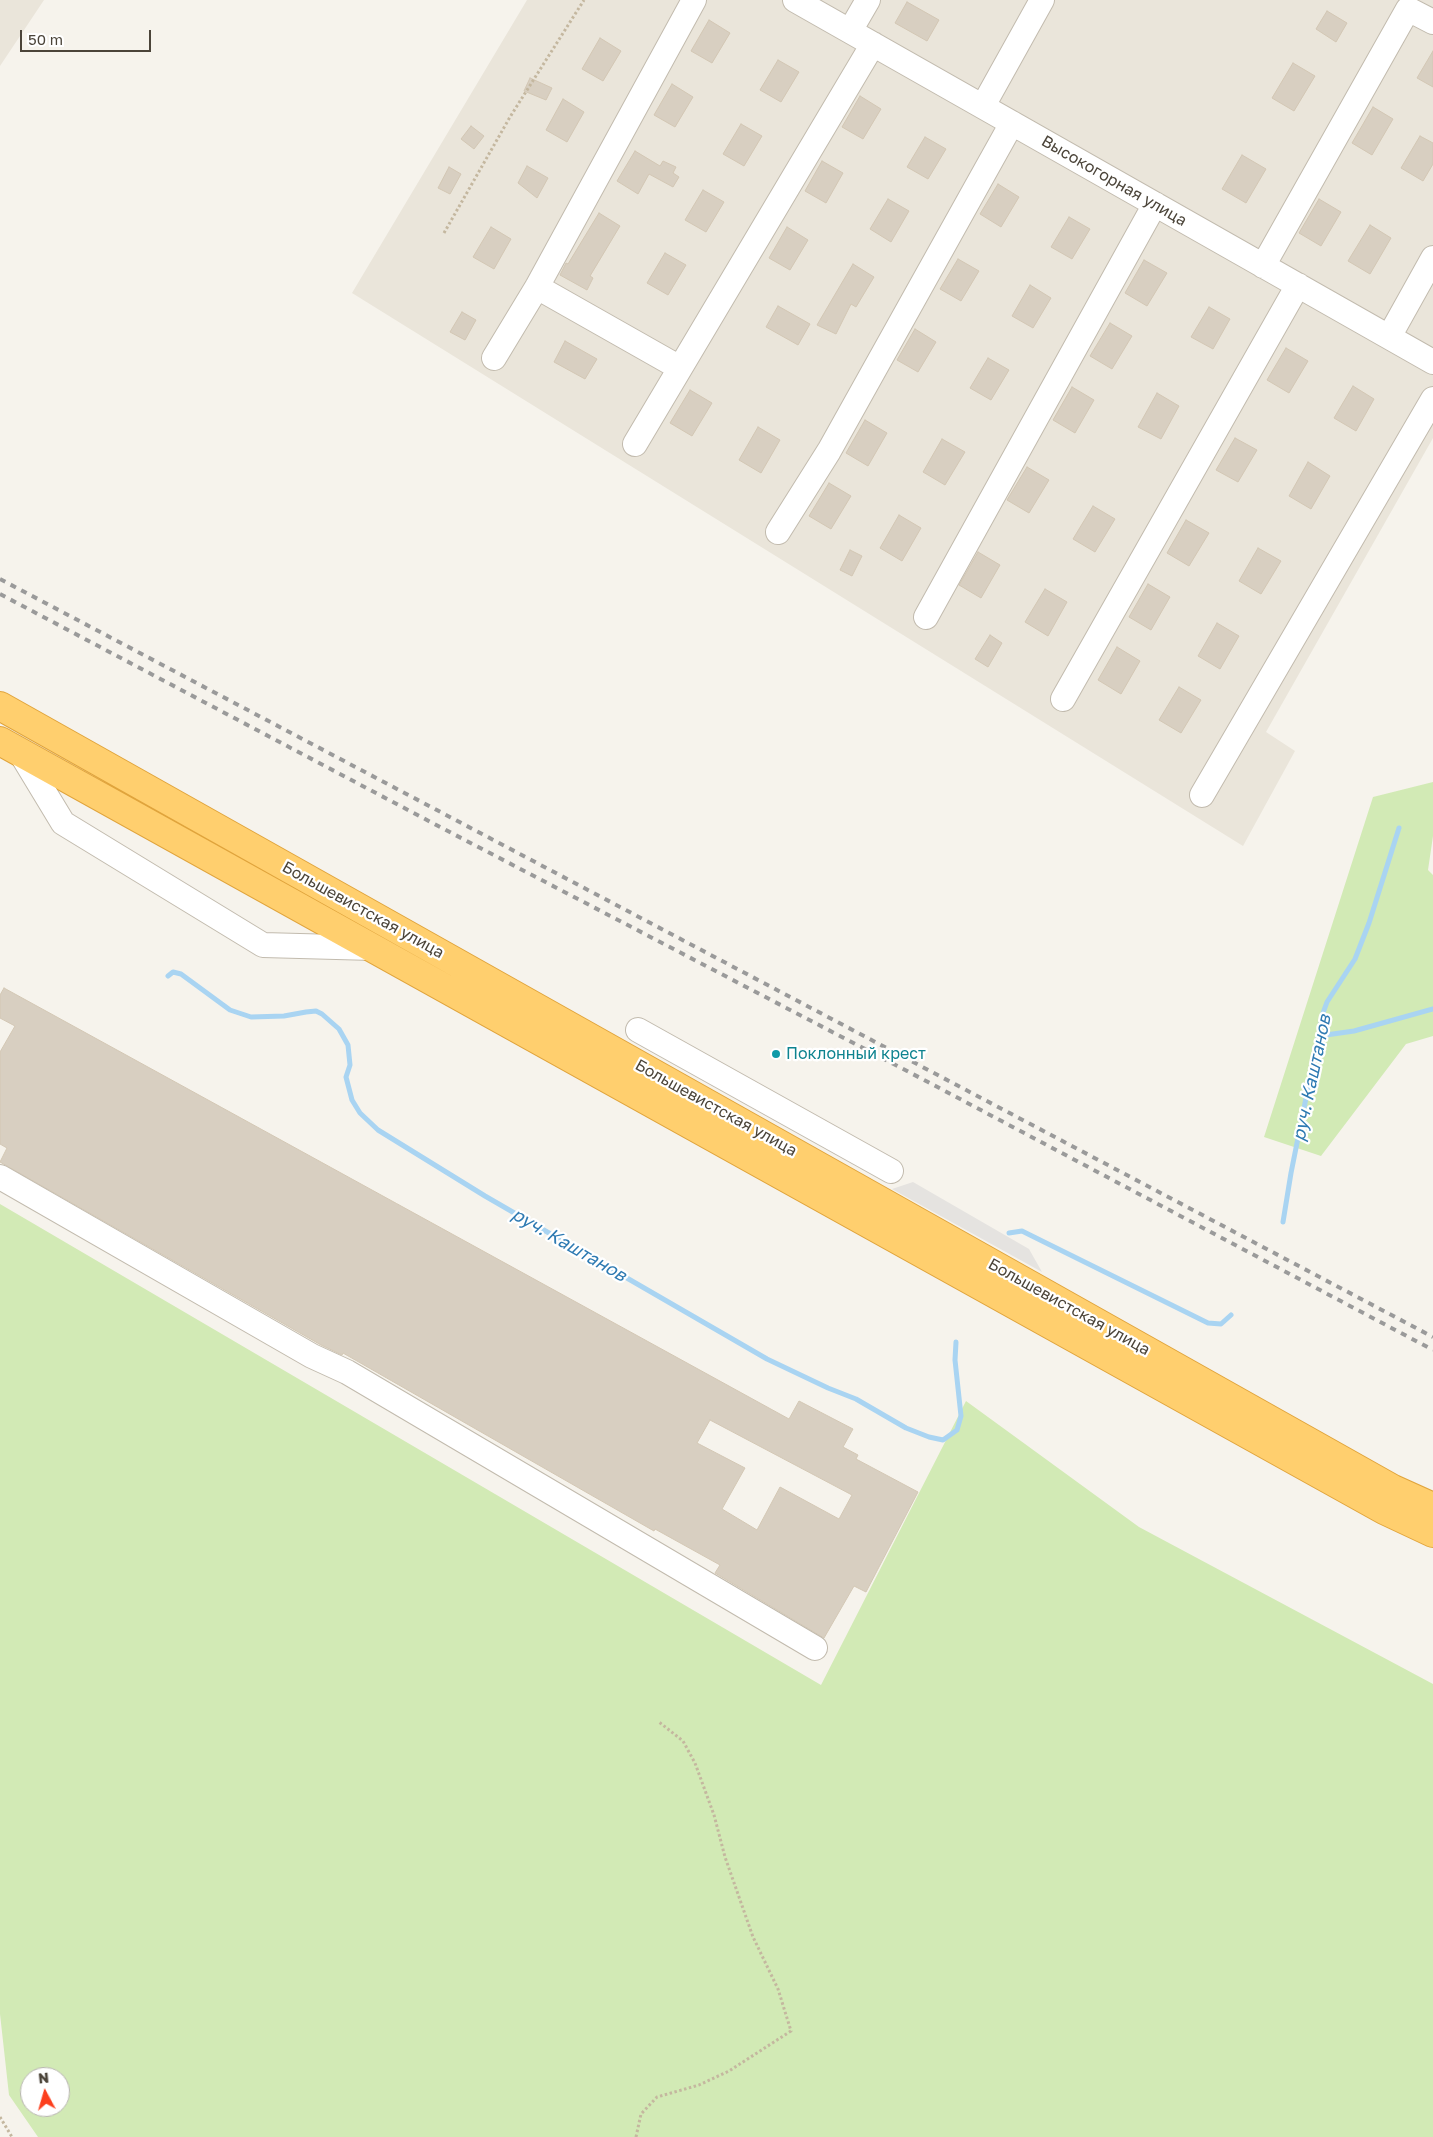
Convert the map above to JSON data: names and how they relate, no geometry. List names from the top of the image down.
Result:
{
  "streets": {
    "highway": ["Большевистская улица"],
    "street": ["Высокогорная улица"]
  },
  "water": ["руч. Каштанов"],
  "places": ["Поклонный крест"],
  "scale_bar": "50 m",
  "north": "top"
}
